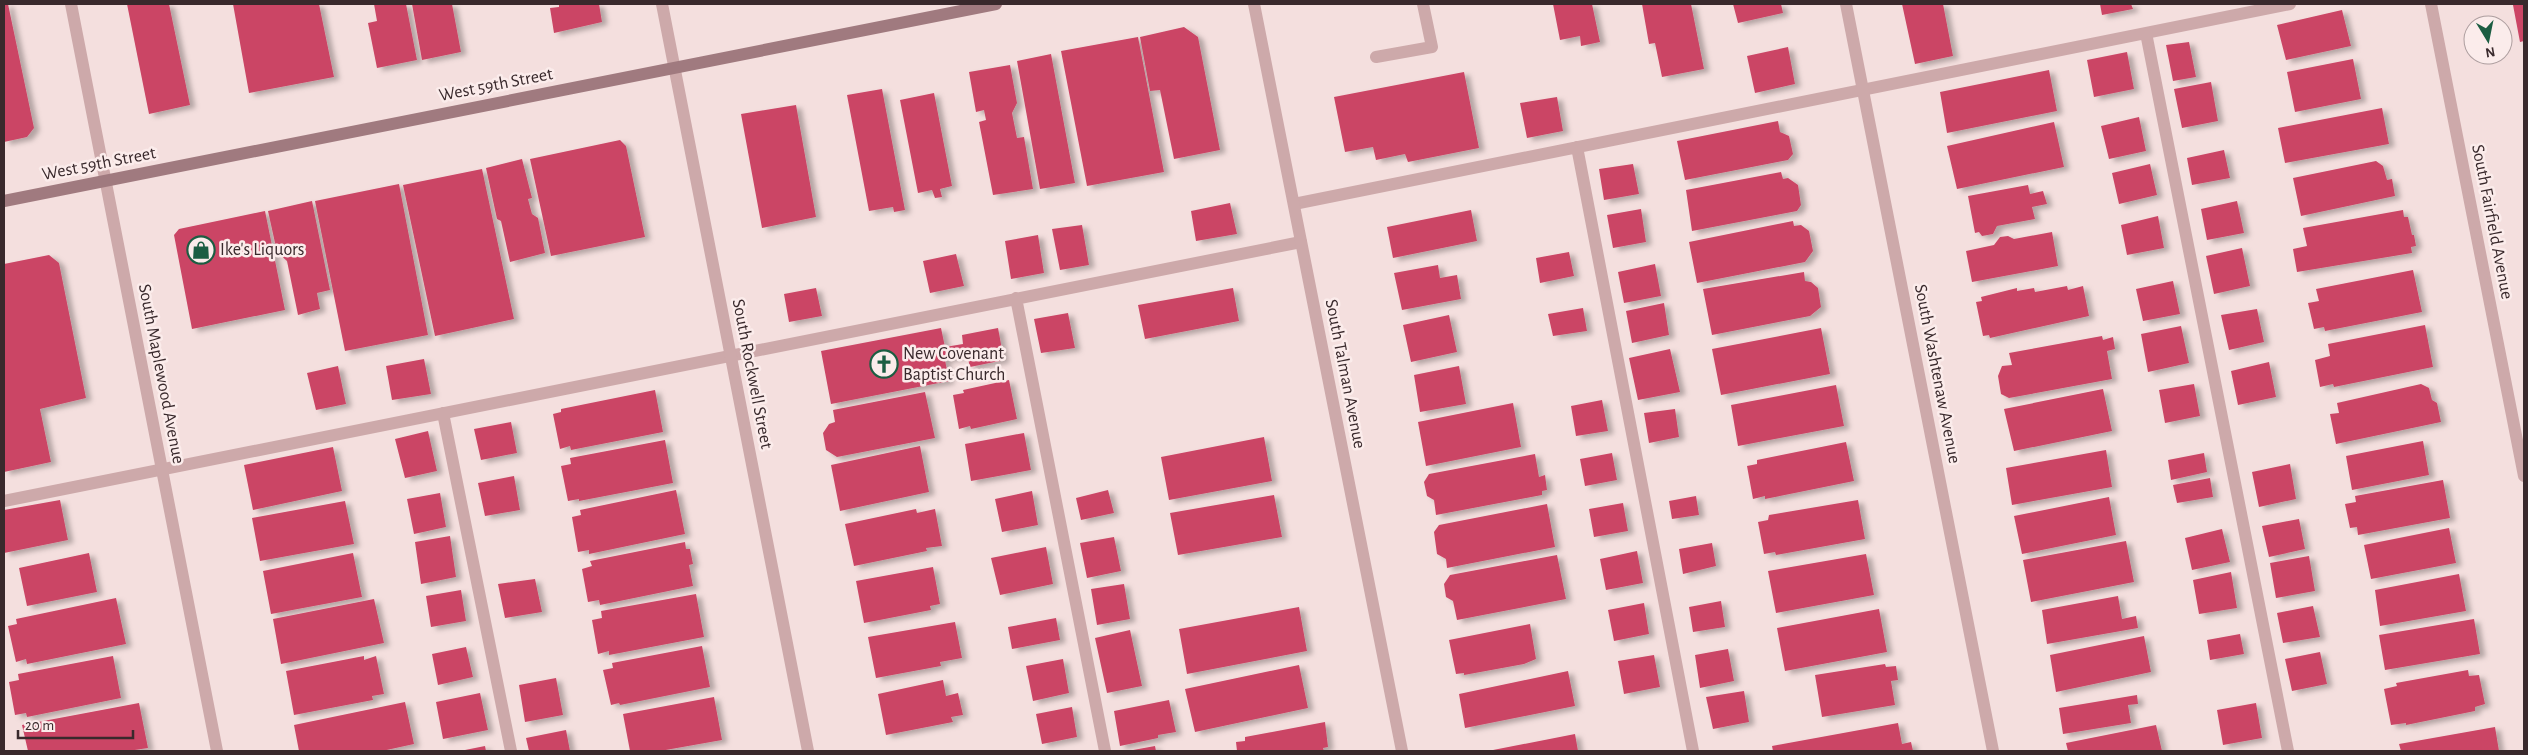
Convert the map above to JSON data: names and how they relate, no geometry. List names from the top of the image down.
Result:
{
  "streets": {
    "street": [
      "West 59th Street",
      "South Fairfield Avenue",
      "South Maplewood Avenue",
      "South Rockwell Street",
      "South Talman Avenue",
      "South Washtenaw Avenue"
    ]
  },
  "crossings": [
    ["West 59th Street", "South Maplewood Avenue"],
    ["West 59th Street", "South Rockwell Street"]
  ],
  "places": {
    "shop": ["Ike's Liquors"],
    "church": ["New Covenant Baptist Church"]
  },
  "scale_bar": "20 m",
  "north": "bottom"
}
